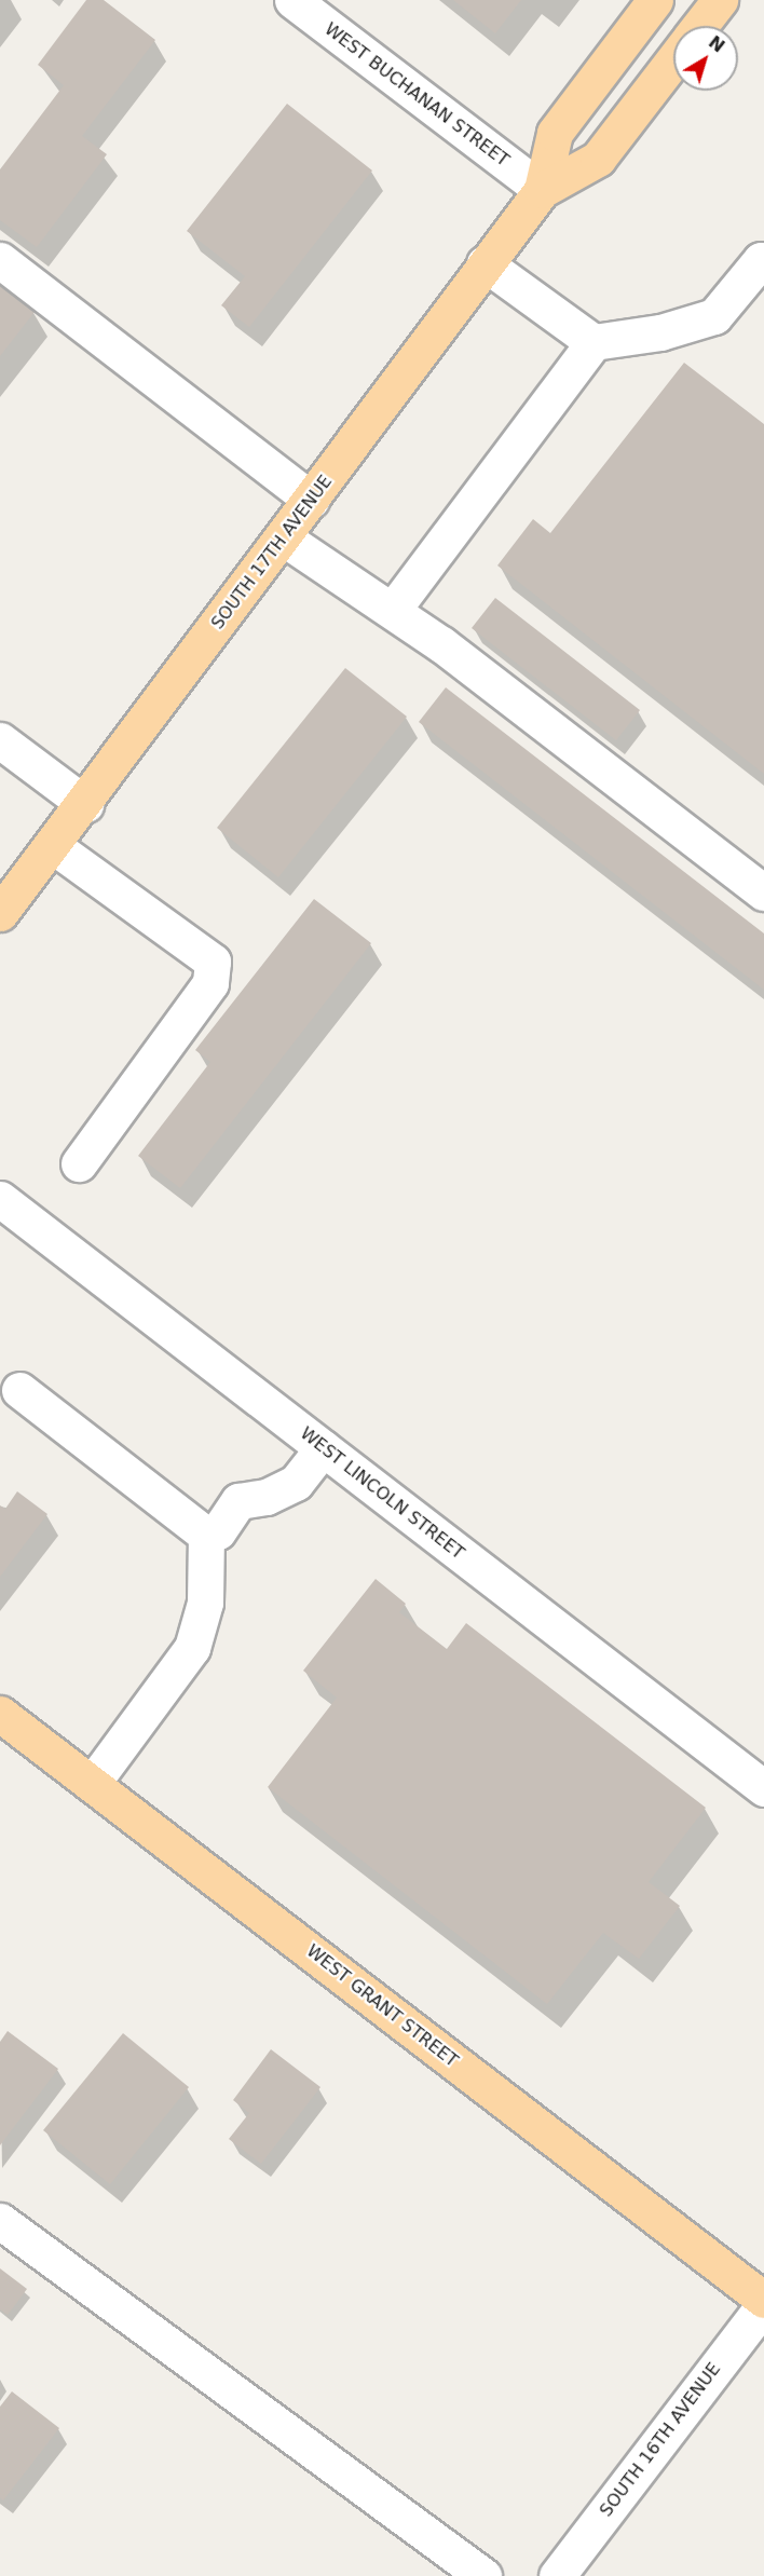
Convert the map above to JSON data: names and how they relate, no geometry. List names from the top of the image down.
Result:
{
  "streets": {
    "main road": ["SOUTH 17TH AVENUE", "WEST GRANT STREET"],
    "street": ["WEST BUCHANAN STREET", "WEST LINCOLN STREET", "SOUTH 16TH AVENUE"]
  },
  "crossings": [
    ["WEST BUCHANAN STREET", "SOUTH 17TH AVENUE"],
    ["WEST GRANT STREET", "SOUTH 16TH AVENUE"]
  ],
  "north": "top right"
}
